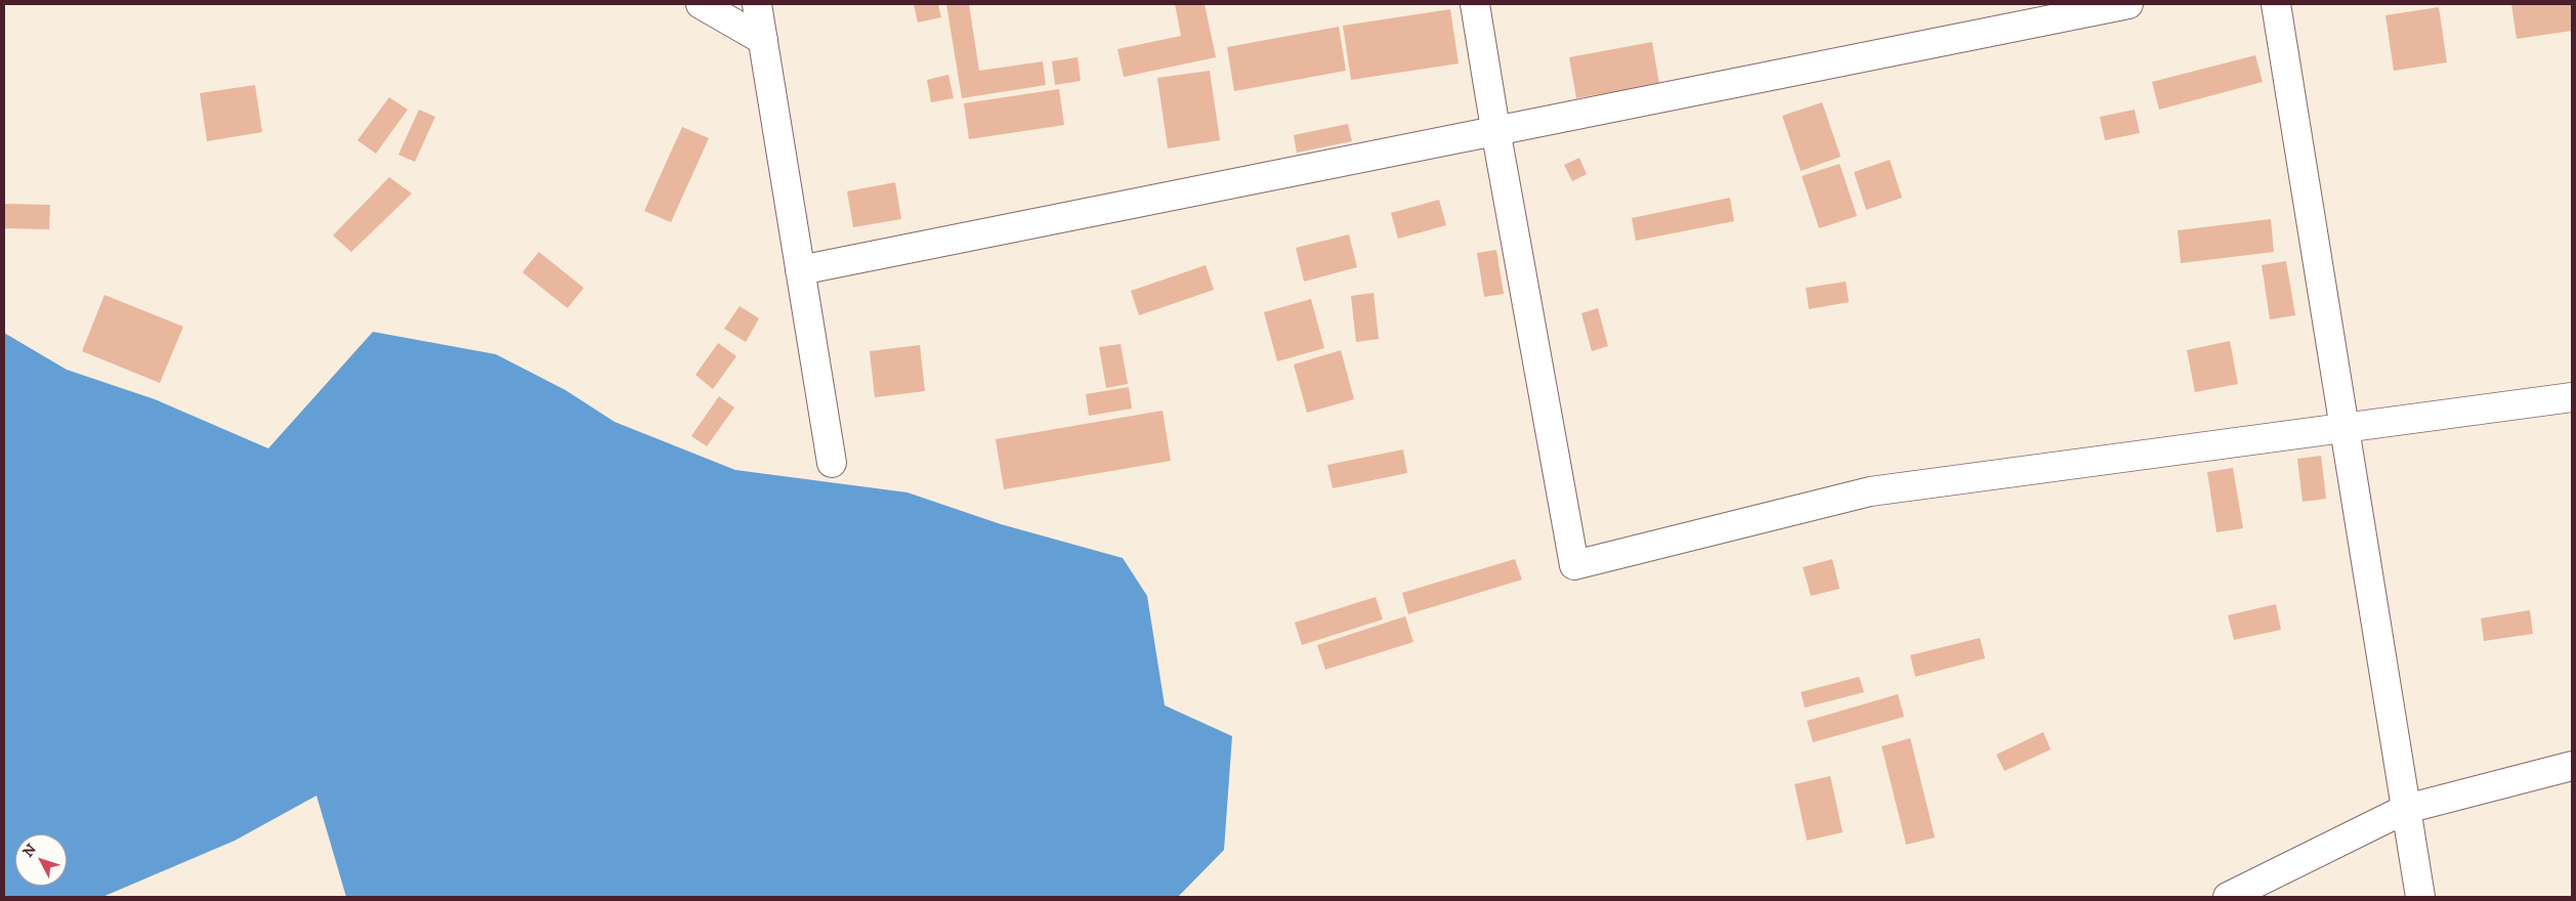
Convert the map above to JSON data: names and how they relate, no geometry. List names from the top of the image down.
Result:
{
  "north": "top left"
}
